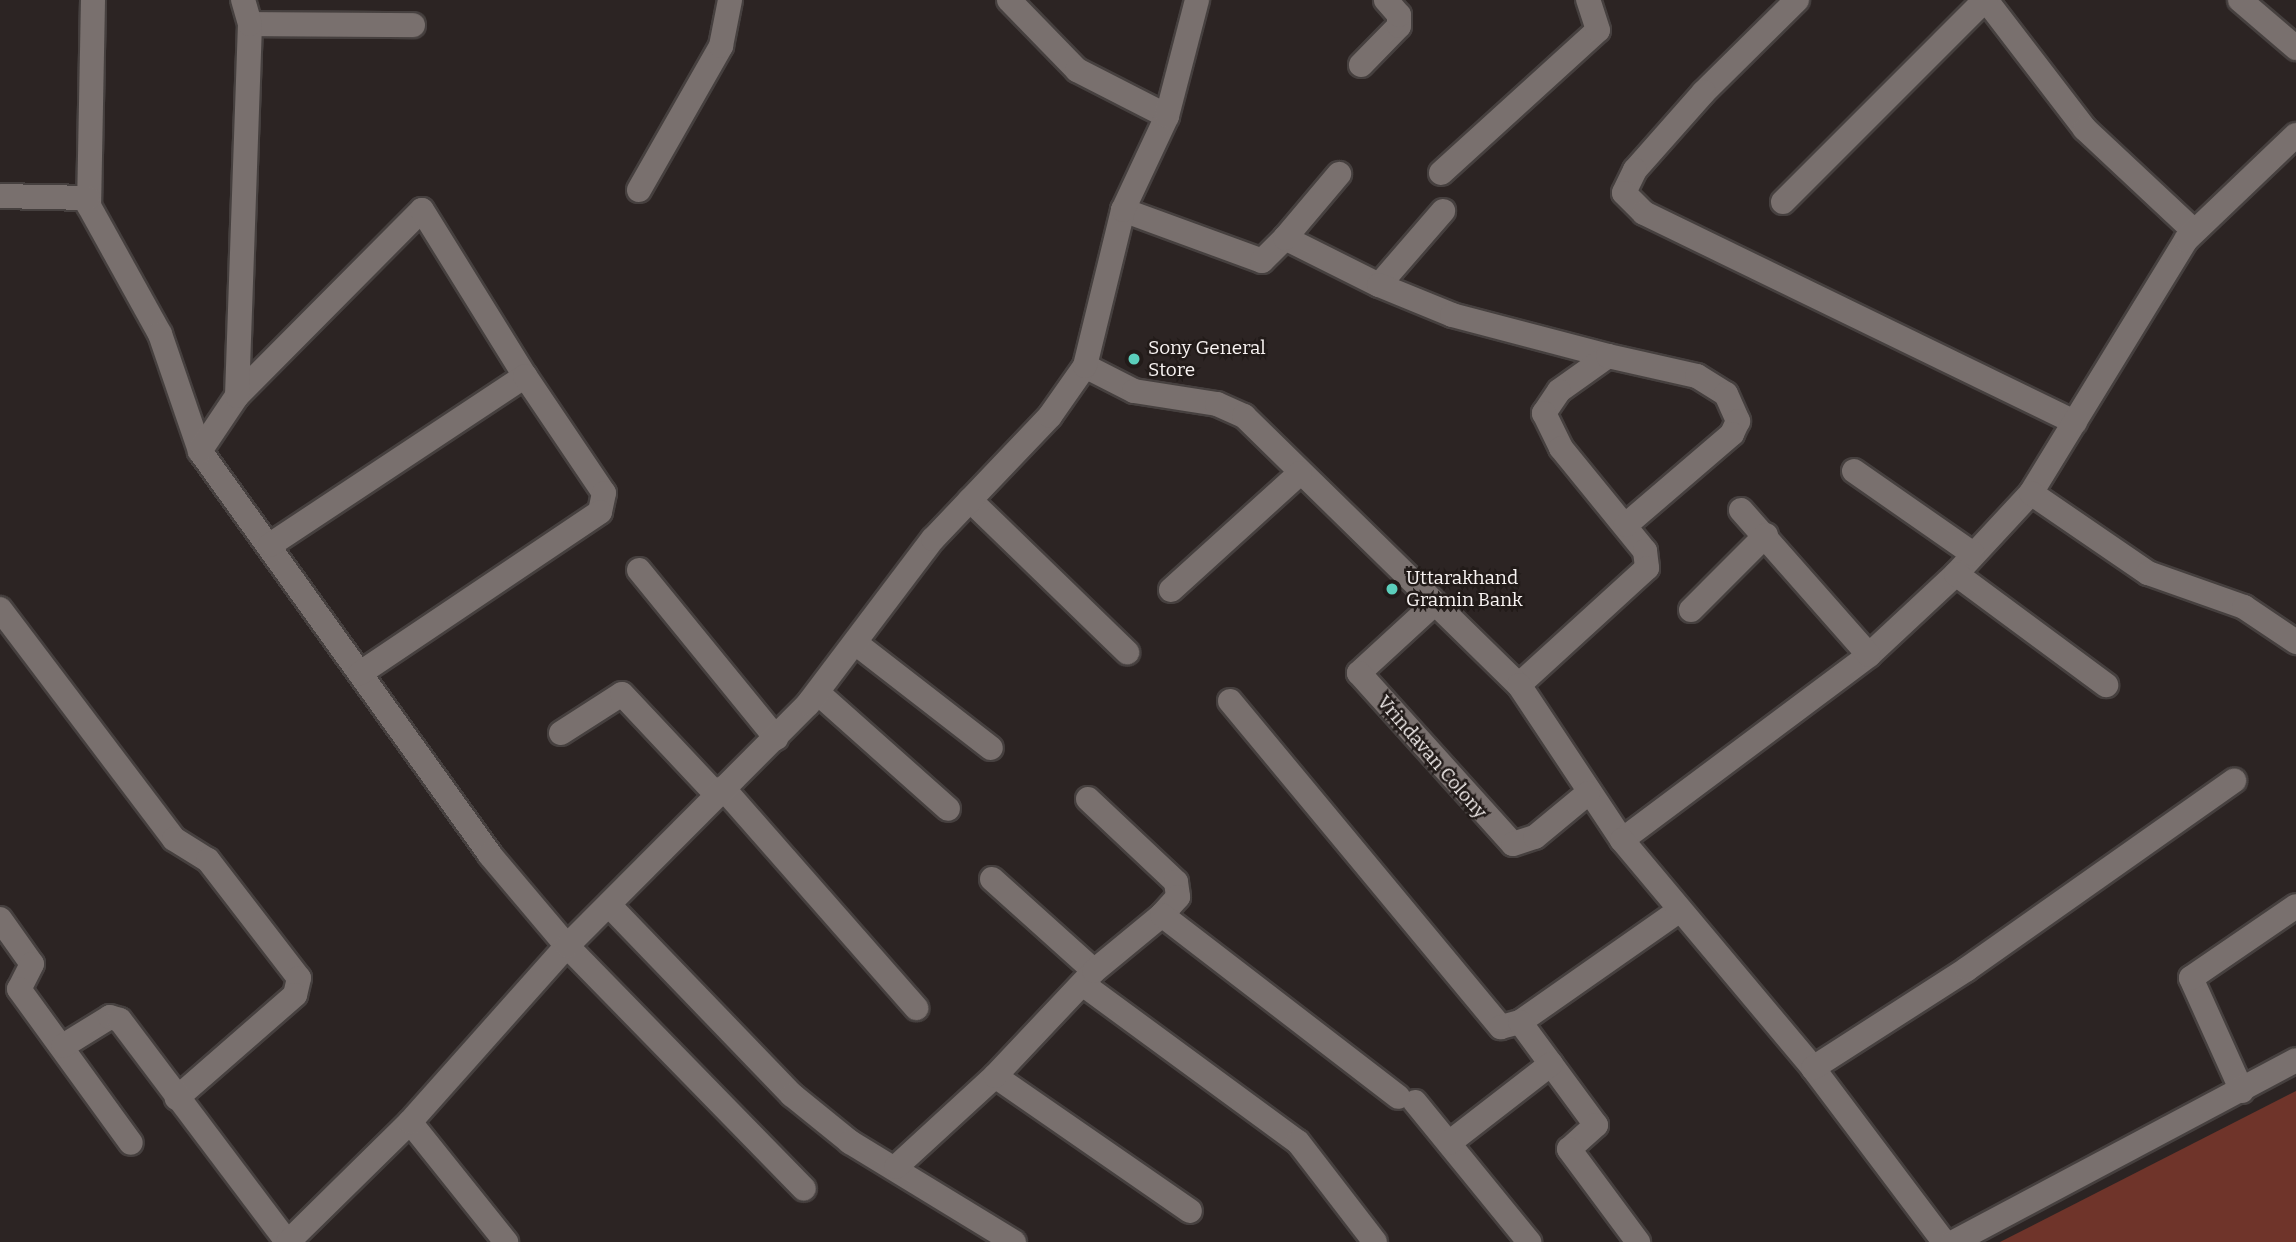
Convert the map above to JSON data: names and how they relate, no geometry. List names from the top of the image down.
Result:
{
  "streets": {
    "street": ["Vrindavan Colony"]
  },
  "places": ["Sony General Store", "Uttarakhand Gramin Bank"]
}
